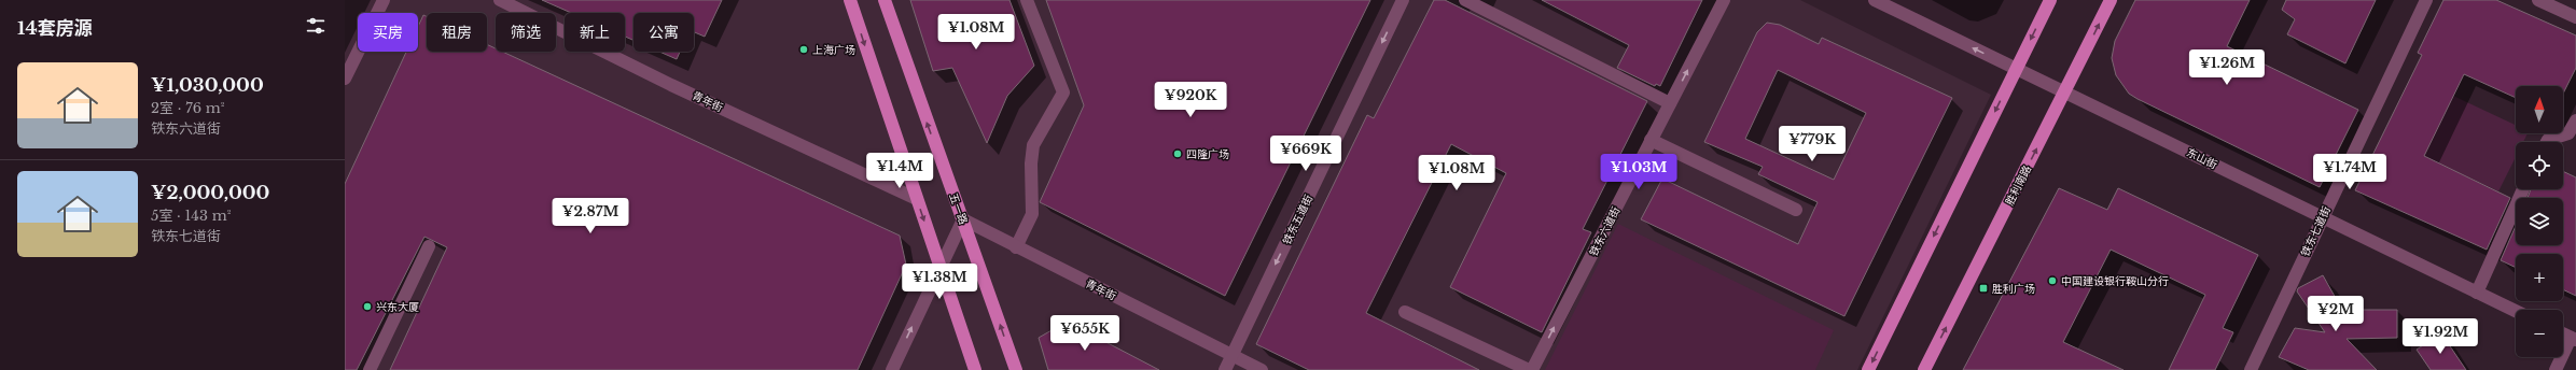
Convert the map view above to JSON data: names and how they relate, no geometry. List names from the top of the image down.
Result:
{
  "streets": {
    "main road": ["胜利南路", "五一路"],
    "street": [
      "青年街",
      "东山街",
      "铁东五道街",
      "铁东六道街",
      "铁东七道街"
    ]
  },
  "crossings": [
    ["青年街", "五一路"],
    ["青年街", "铁东五道街"],
    ["东山街", "胜利南路"],
    ["东山街", "铁东七道街"]
  ],
  "one_way": ["铁东五道街", "铁东六道街"],
  "places": {
    "other": [
      "上海广场",
      "四隆广场",
      "中国建设银行鞍山分行",
      "兴东大厦"
    ],
    "transit": ["胜利广场"]
  },
  "north": "top",
  "page": {
    "heading": "14套房源",
    "chip": [
      "买房",
      "租房",
      "筛选",
      "新上",
      "公寓"
    ],
    "price": [
      "¥1.08M",
      "¥1.26M",
      "¥920K",
      "¥779K",
      "¥669K",
      "¥1.4M",
      "¥1.03M",
      "¥1.74M",
      "¥1.08M",
      "¥2.87M",
      "¥1.38M",
      "¥2M",
      "¥655K",
      "¥1.92M"
    ],
    "list": [
      {
        "name": "¥1,030,000",
        "note": "2室 · 76 m² · 铁东六道街"
      },
      {
        "name": "¥2,000,000",
        "note": "5室 · 143 m² · 铁东七道街"
      }
    ],
    "map_buttons": ["+", "−"]
  }
}
